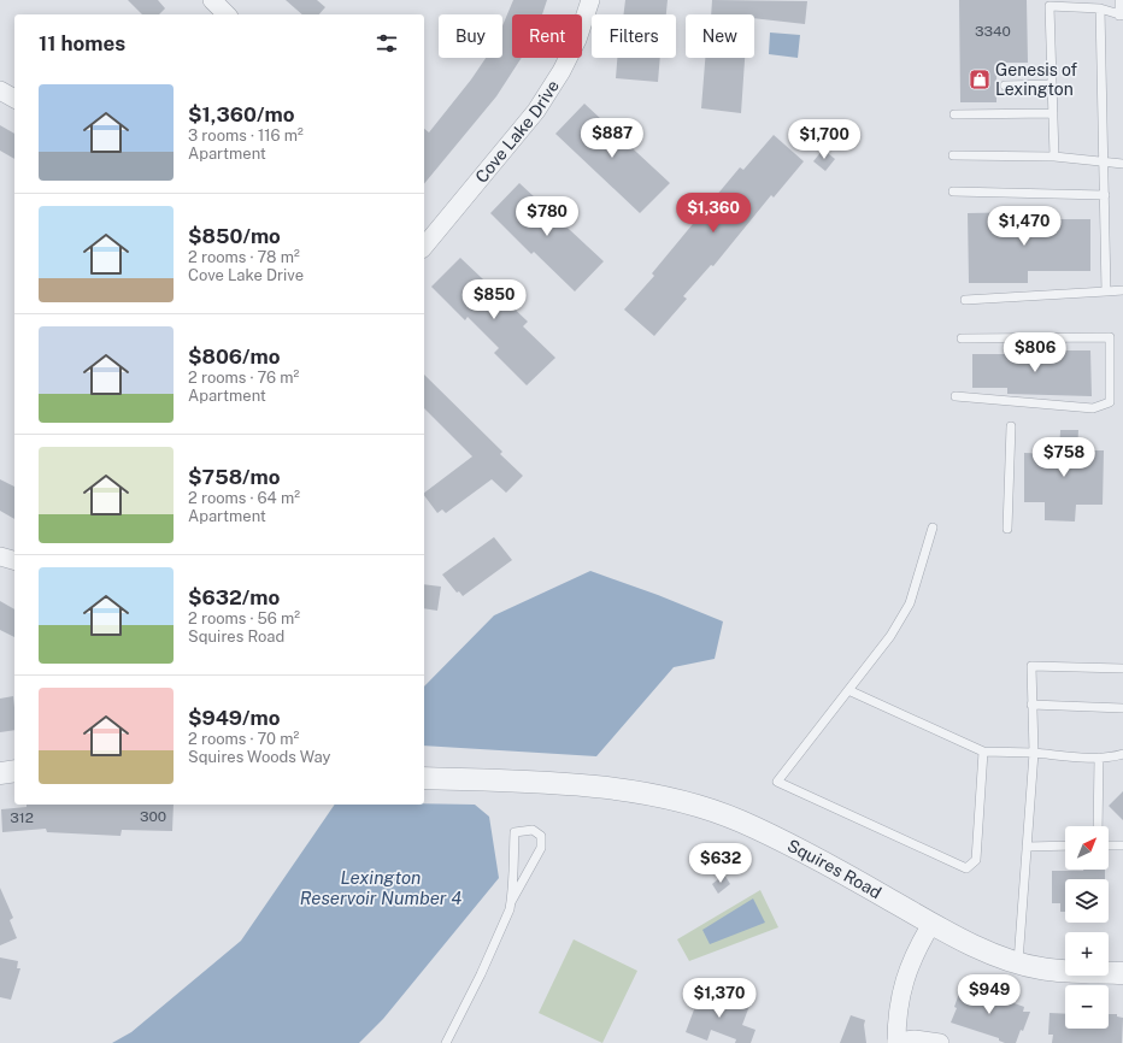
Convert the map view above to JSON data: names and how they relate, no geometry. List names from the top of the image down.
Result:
{
  "streets": {
    "street": ["Cove Lake Drive", "Squires Road"]
  },
  "water": ["Lexington Reservoir Number 4"],
  "places": {
    "shop": ["Genesis of Lexington"]
  },
  "house_numbers": ["3340", "300", "312"],
  "north": "top right",
  "page": {
    "chip": [
      "Buy",
      "Rent",
      "Filters",
      "New"
    ],
    "heading": "11 homes",
    "list": [
      {
        "name": "$1,360/mo",
        "note": "3 rooms · 116 m² · Apartment"
      },
      {
        "name": "$850/mo",
        "note": "2 rooms · 78 m² · Cove Lake Drive"
      },
      {
        "name": "$806/mo",
        "note": "2 rooms · 76 m² · Apartment"
      },
      {
        "name": "$758/mo",
        "note": "2 rooms · 64 m² · Apartment"
      },
      {
        "name": "$632/mo",
        "note": "2 rooms · 56 m² · Squires Road"
      },
      {
        "name": "$949/mo",
        "note": "2 rooms · 70 m² · Squires Woods Way"
      }
    ],
    "price": [
      "$887",
      "$1,700",
      "$1,360",
      "$780",
      "$1,470",
      "$850",
      "$806",
      "$758",
      "$632",
      "$949",
      "$1,370"
    ],
    "map_buttons": ["+", "−"]
  }
}
